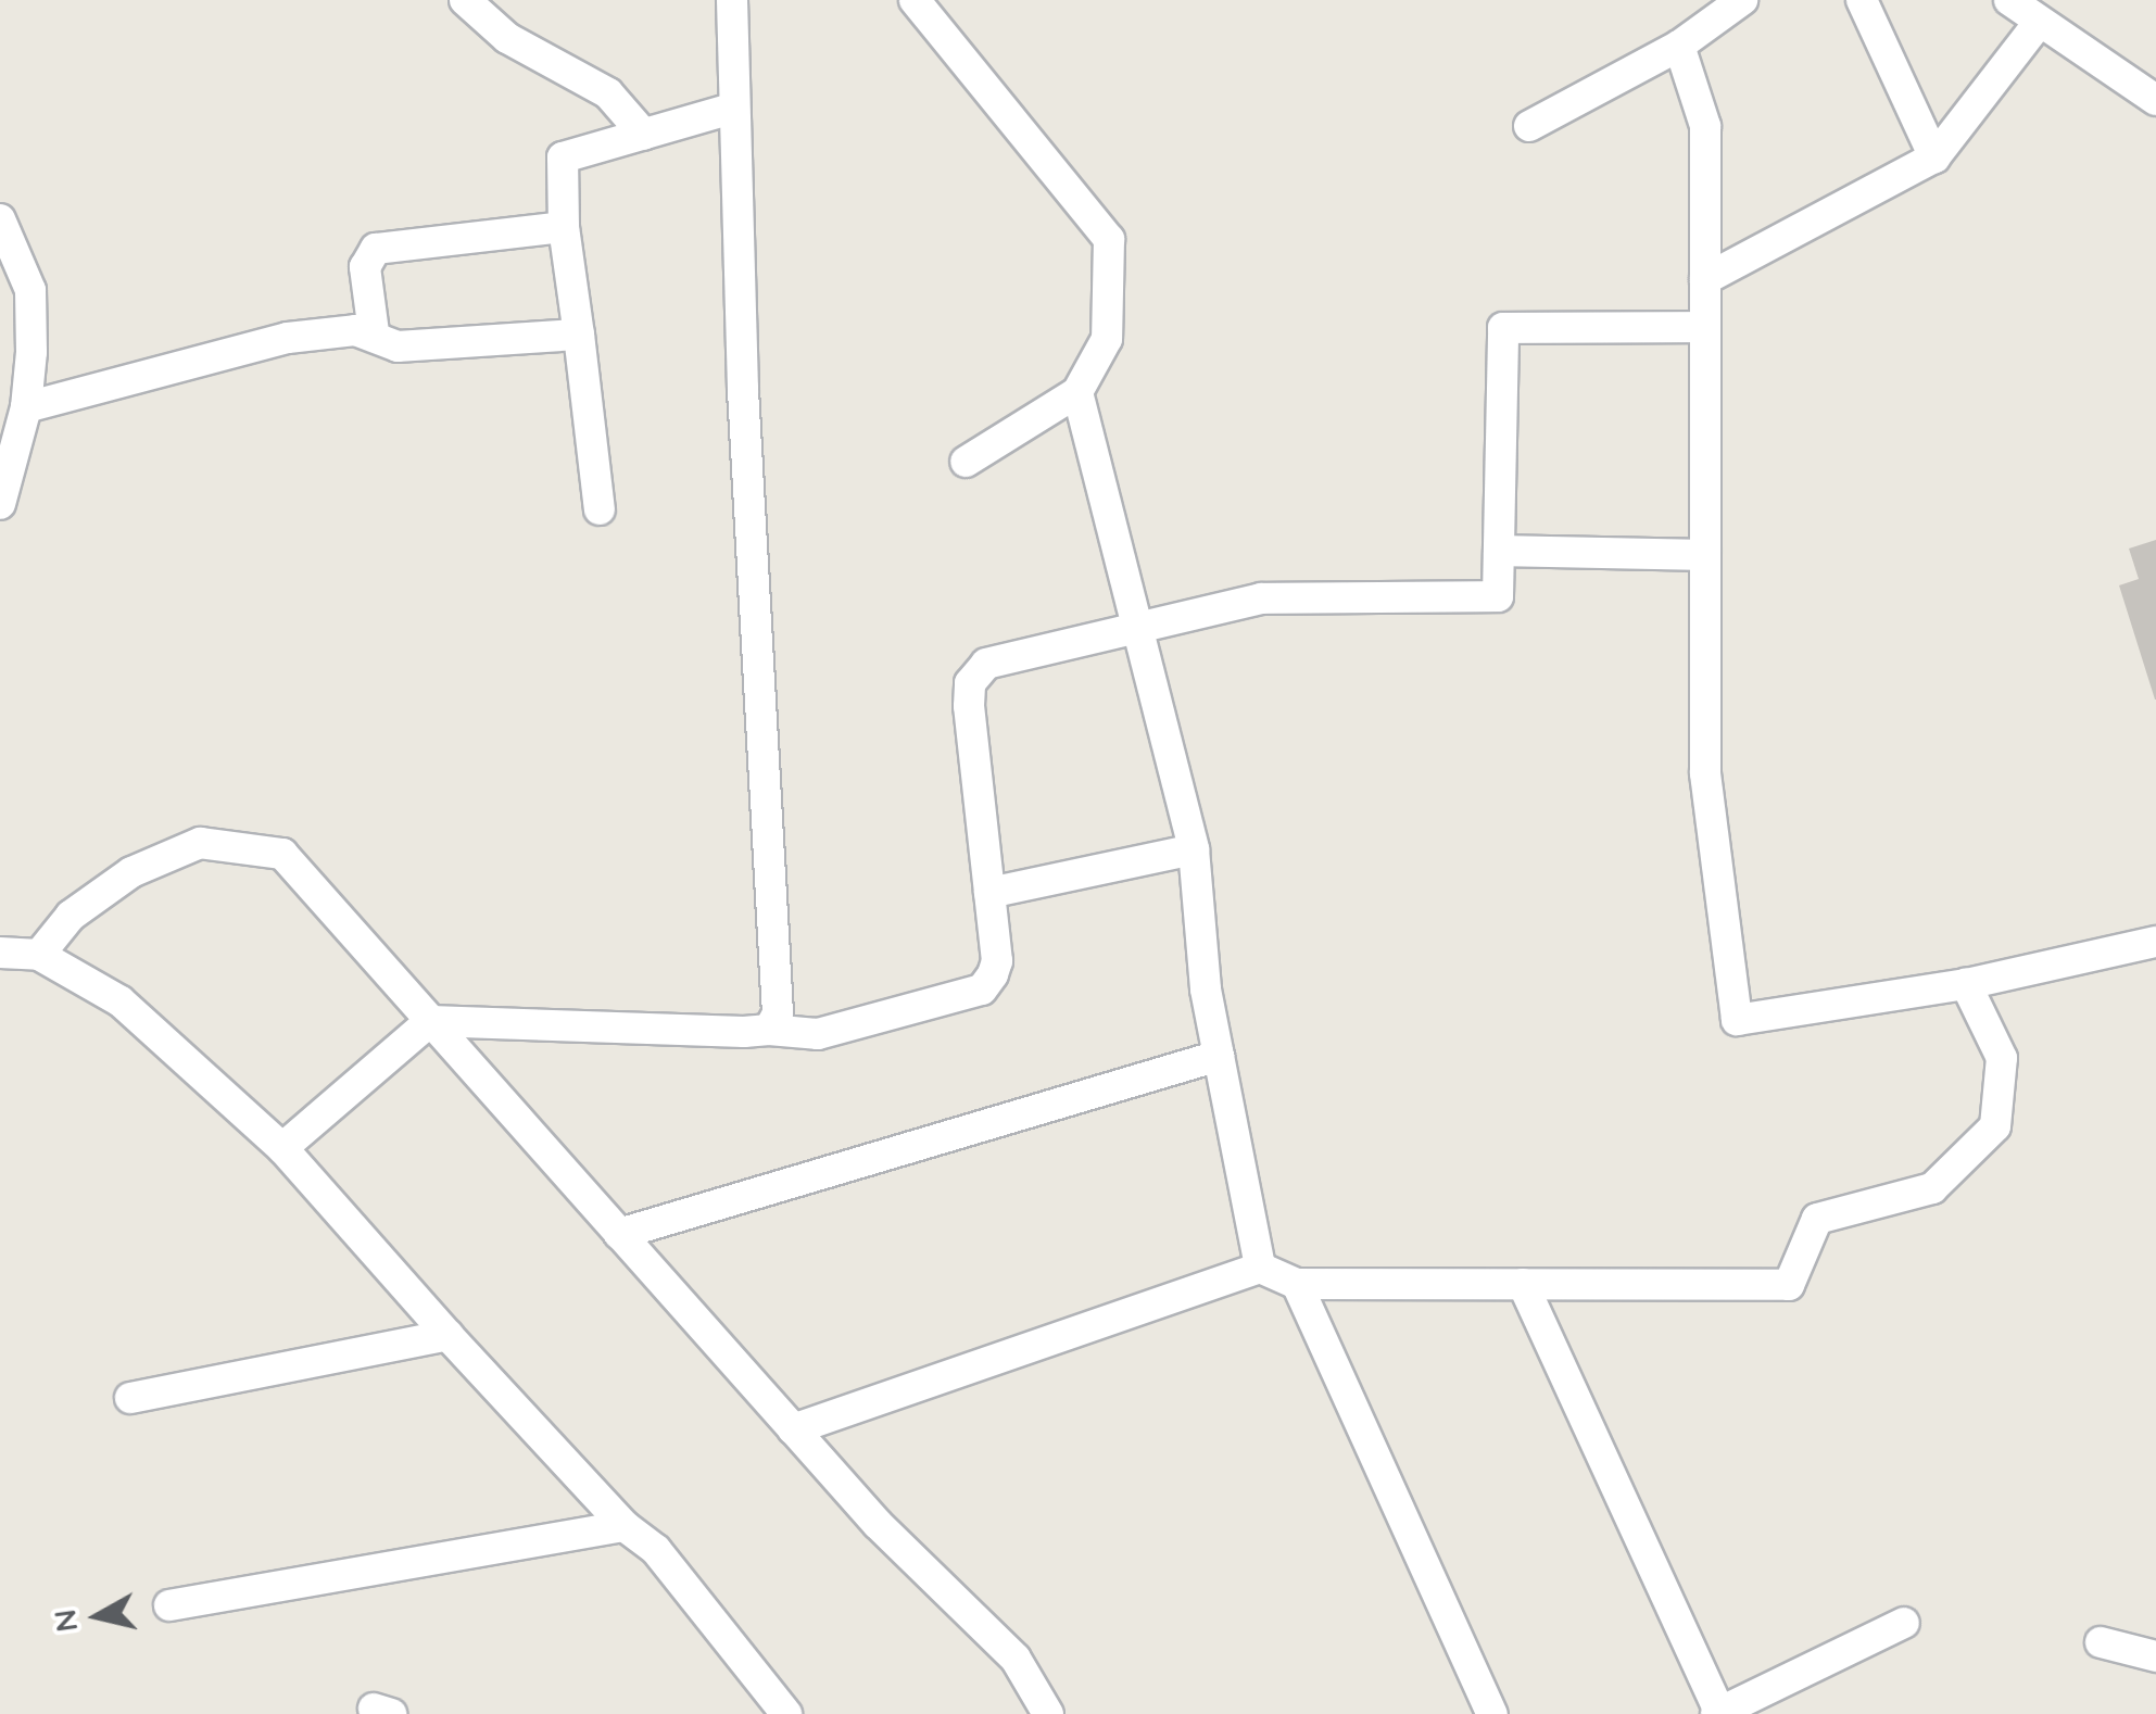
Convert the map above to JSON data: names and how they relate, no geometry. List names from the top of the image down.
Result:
{
  "north": "left"
}
